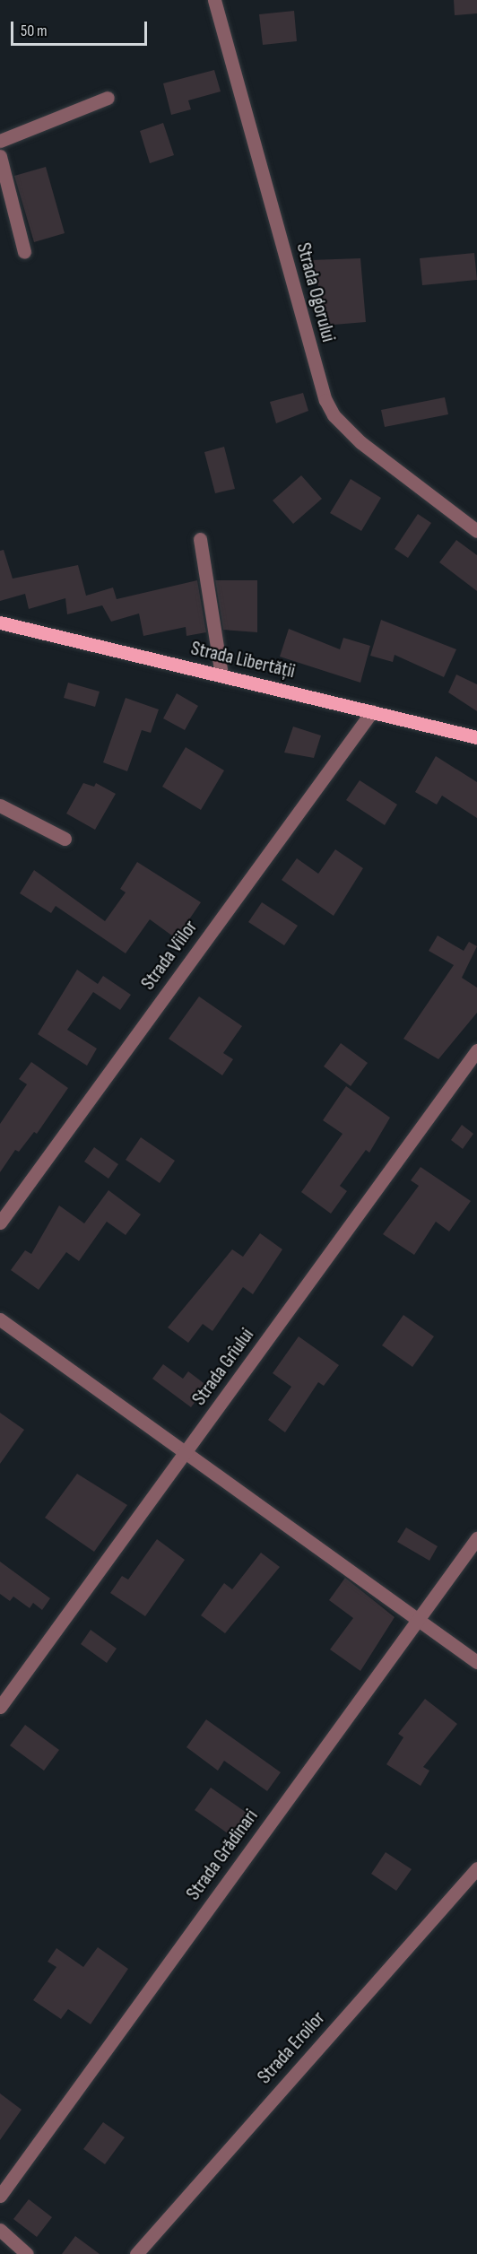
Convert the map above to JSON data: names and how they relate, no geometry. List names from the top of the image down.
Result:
{
  "streets": {
    "main road": ["Strada Libertății"],
    "street": [
      "Strada Ogorului",
      "Strada Viilor",
      "Strada Grîului",
      "Strada Grădinari",
      "Strada Eroilor"
    ]
  },
  "crossings": [
    ["Strada Libertății", "Strada Viilor"]
  ],
  "scale_bar": "50 m"
}
